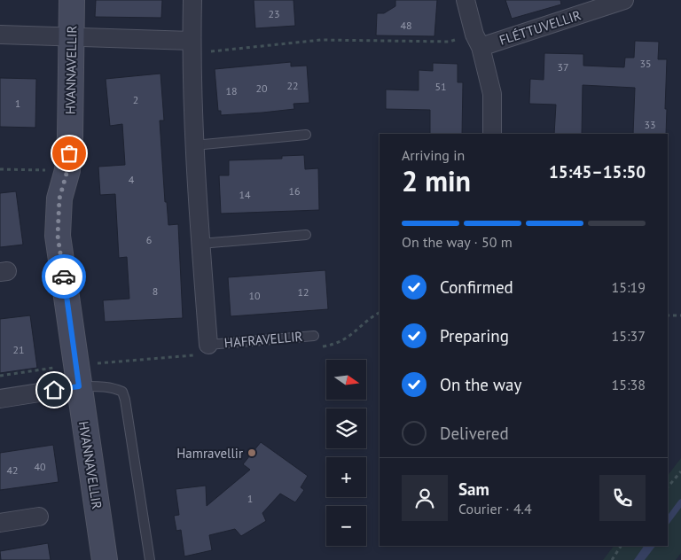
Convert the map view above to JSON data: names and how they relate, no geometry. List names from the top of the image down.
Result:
{
  "streets": {
    "street": ["FLÉTTUVELLIR", "HVANNAVELLIR", "HAFRAVELLIR"]
  },
  "places": ["Hamravellir"],
  "house_numbers": [
    "23",
    "48",
    "35",
    "37",
    "22",
    "51",
    "20",
    "18",
    "2",
    "1",
    "33",
    "4",
    "16",
    "14",
    "6",
    "8",
    "12",
    "10",
    "21",
    "40",
    "42",
    "1"
  ],
  "north": "right",
  "page": {
    "heading": ["2 min", "Arriving in", "15:45–15:50"],
    "panel": ["Sam", "Courier · 4.4"],
    "bar": "On the way · 50 m",
    "list": [
      ["Confirmed", "15:19"],
      ["Preparing", "15:37"],
      ["On the way", "15:38"],
      "Delivered"
    ],
    "map_buttons": ["+", "−"]
  }
}
